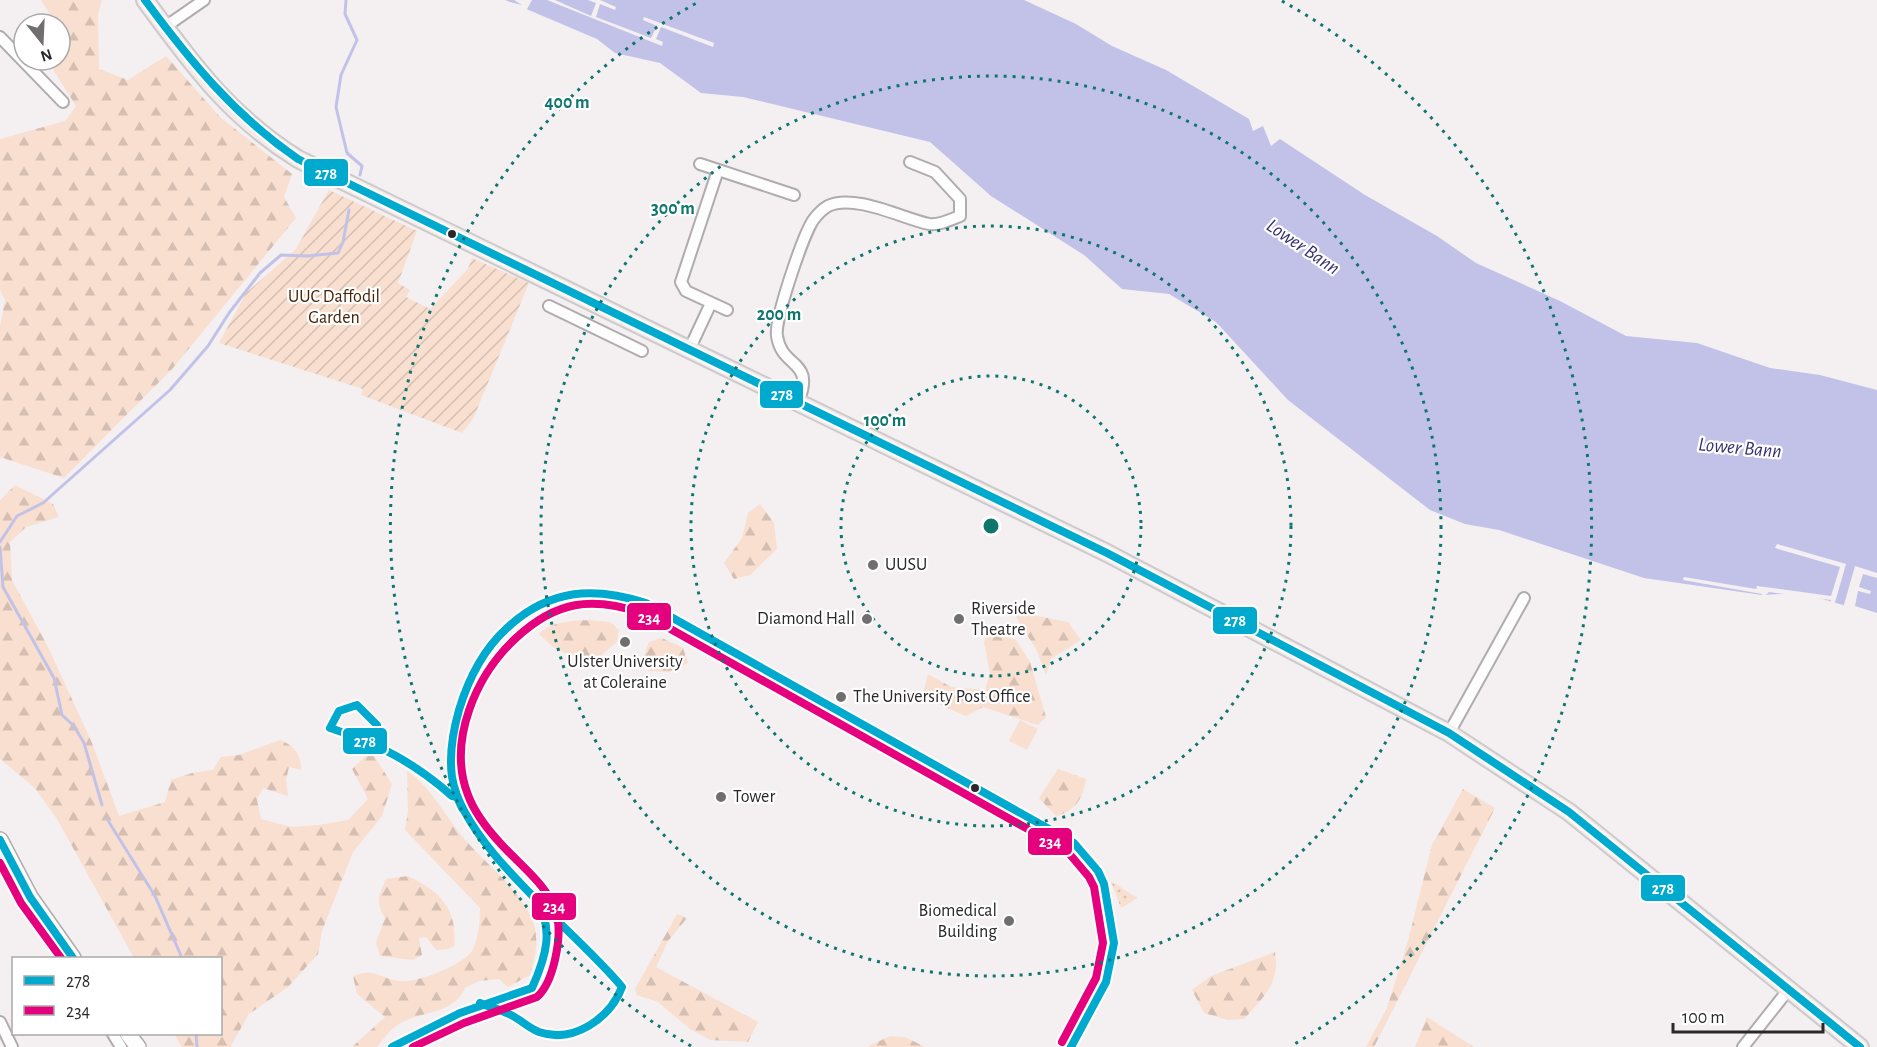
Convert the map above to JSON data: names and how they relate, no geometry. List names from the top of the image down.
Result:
{
  "water": ["Lower Bann"],
  "parks": ["UUC Daffodil Garden"],
  "places": [
    "UUSU",
    "Diamond Hall",
    "Riverside Theatre",
    "Ulster University at Coleraine",
    "The University Post Office",
    "Tower",
    "Biomedical Building"
  ],
  "lines": ["transit line 278", "transit line 234"],
  "legend": ["278", "234"],
  "scale_bar": "100 m",
  "north": "bottom",
  "rings": [
    "400 m",
    "300 m",
    "200 m",
    "100 m"
  ]
}
